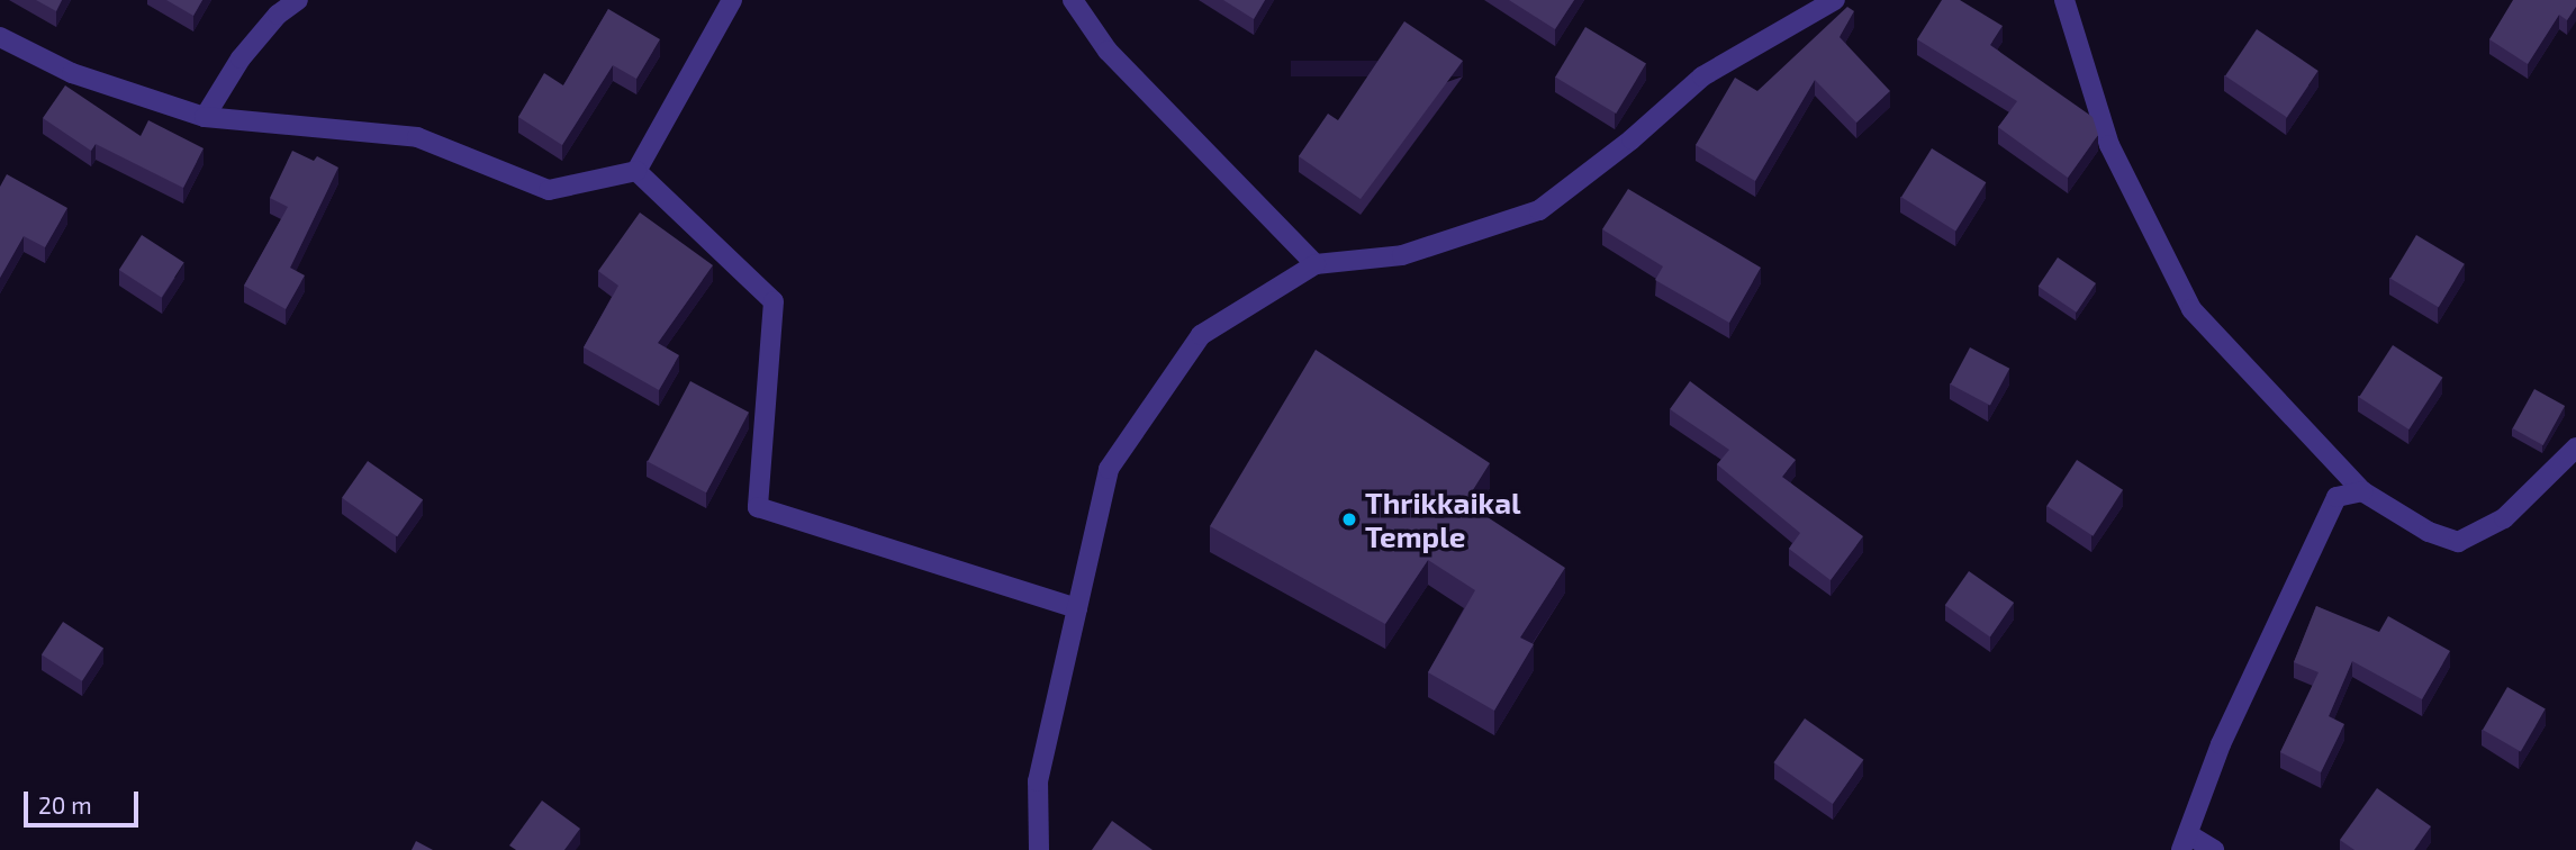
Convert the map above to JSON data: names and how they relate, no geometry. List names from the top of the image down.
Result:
{
  "places": ["Thrikkaikal Temple"],
  "scale_bar": "20 m"
}
